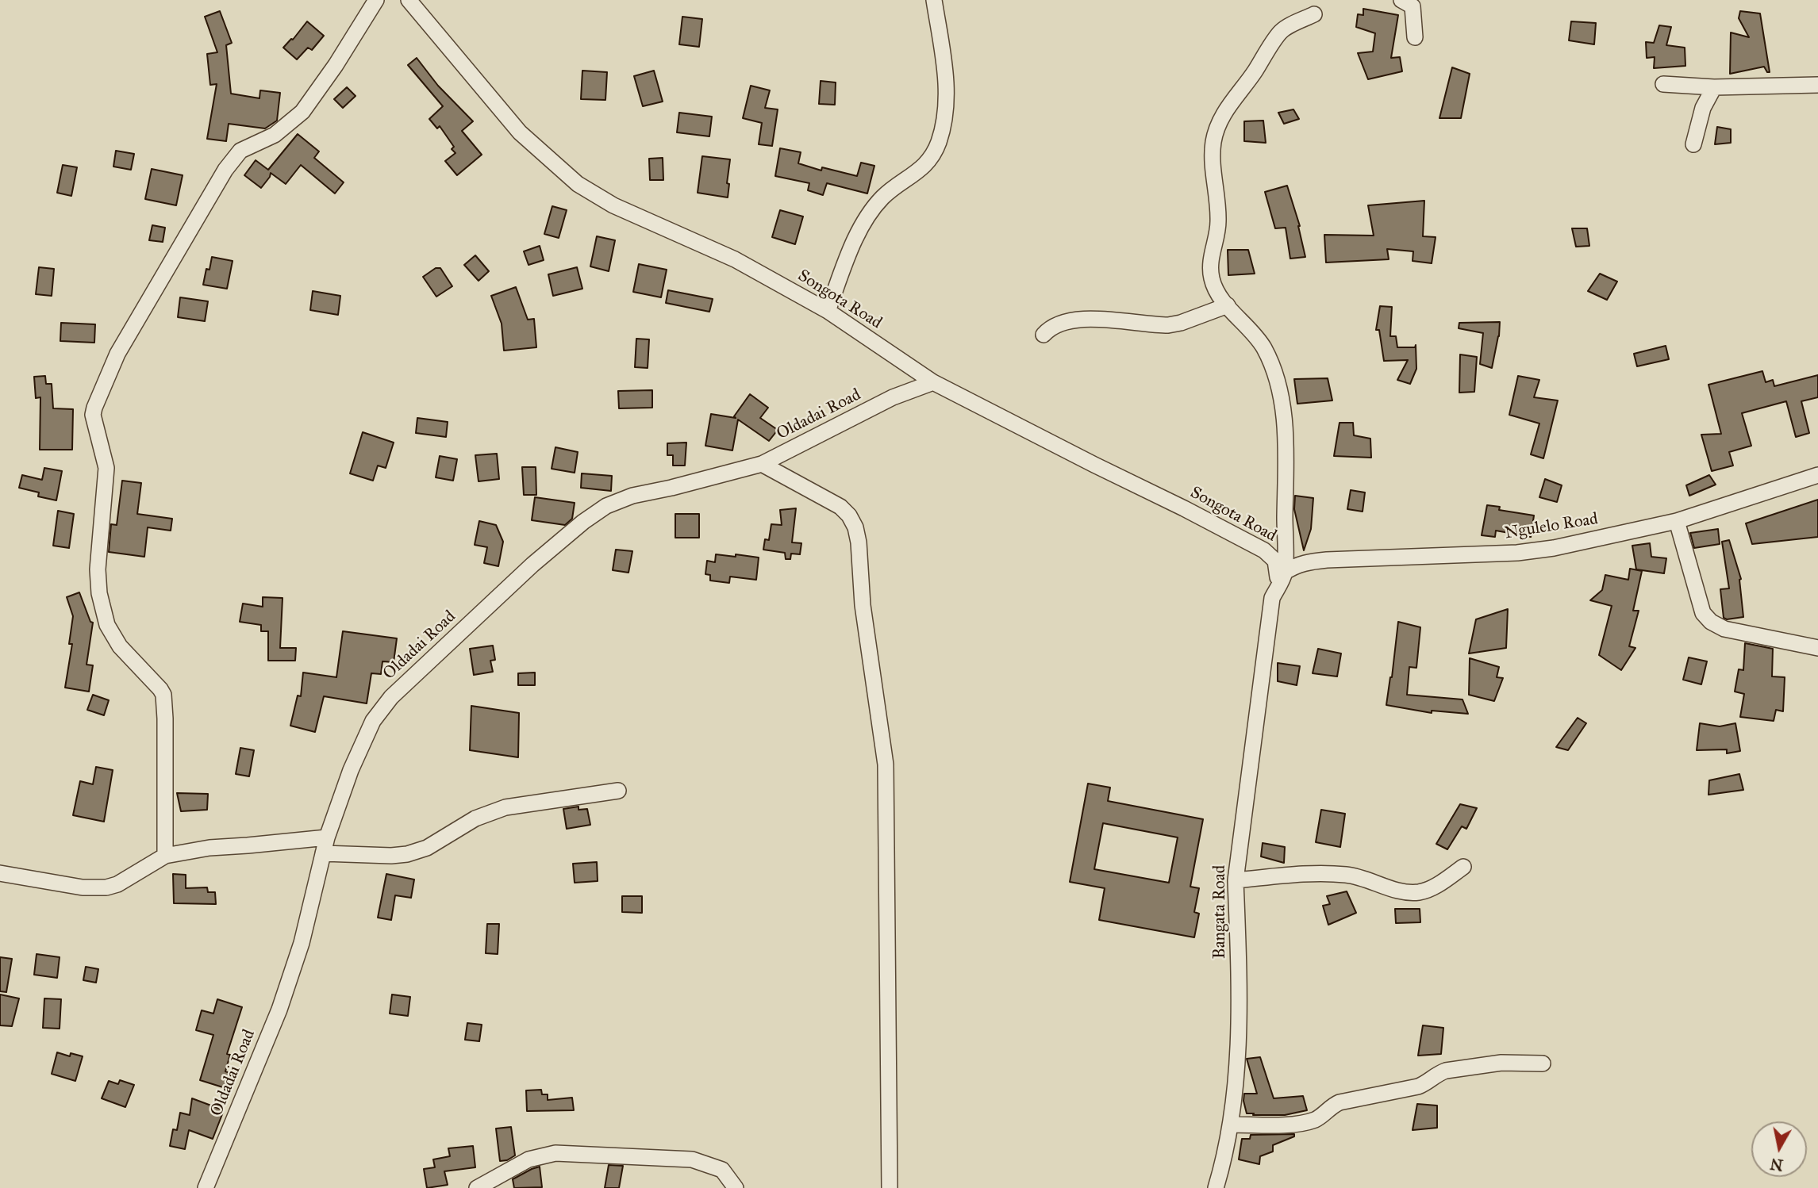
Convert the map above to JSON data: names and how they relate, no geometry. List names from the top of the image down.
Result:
{
  "streets": {
    "street": [
      "Songota Road",
      "Oldadai Road",
      "Ngulelo Road",
      "Bangata Road"
    ]
  },
  "crossings": [
    ["Songota Road", "Oldadai Road"],
    ["Songota Road", "Ngulelo Road"],
    ["Songota Road", "Bangata Road"],
    ["Ngulelo Road", "Bangata Road"]
  ],
  "north": "bottom"
}
